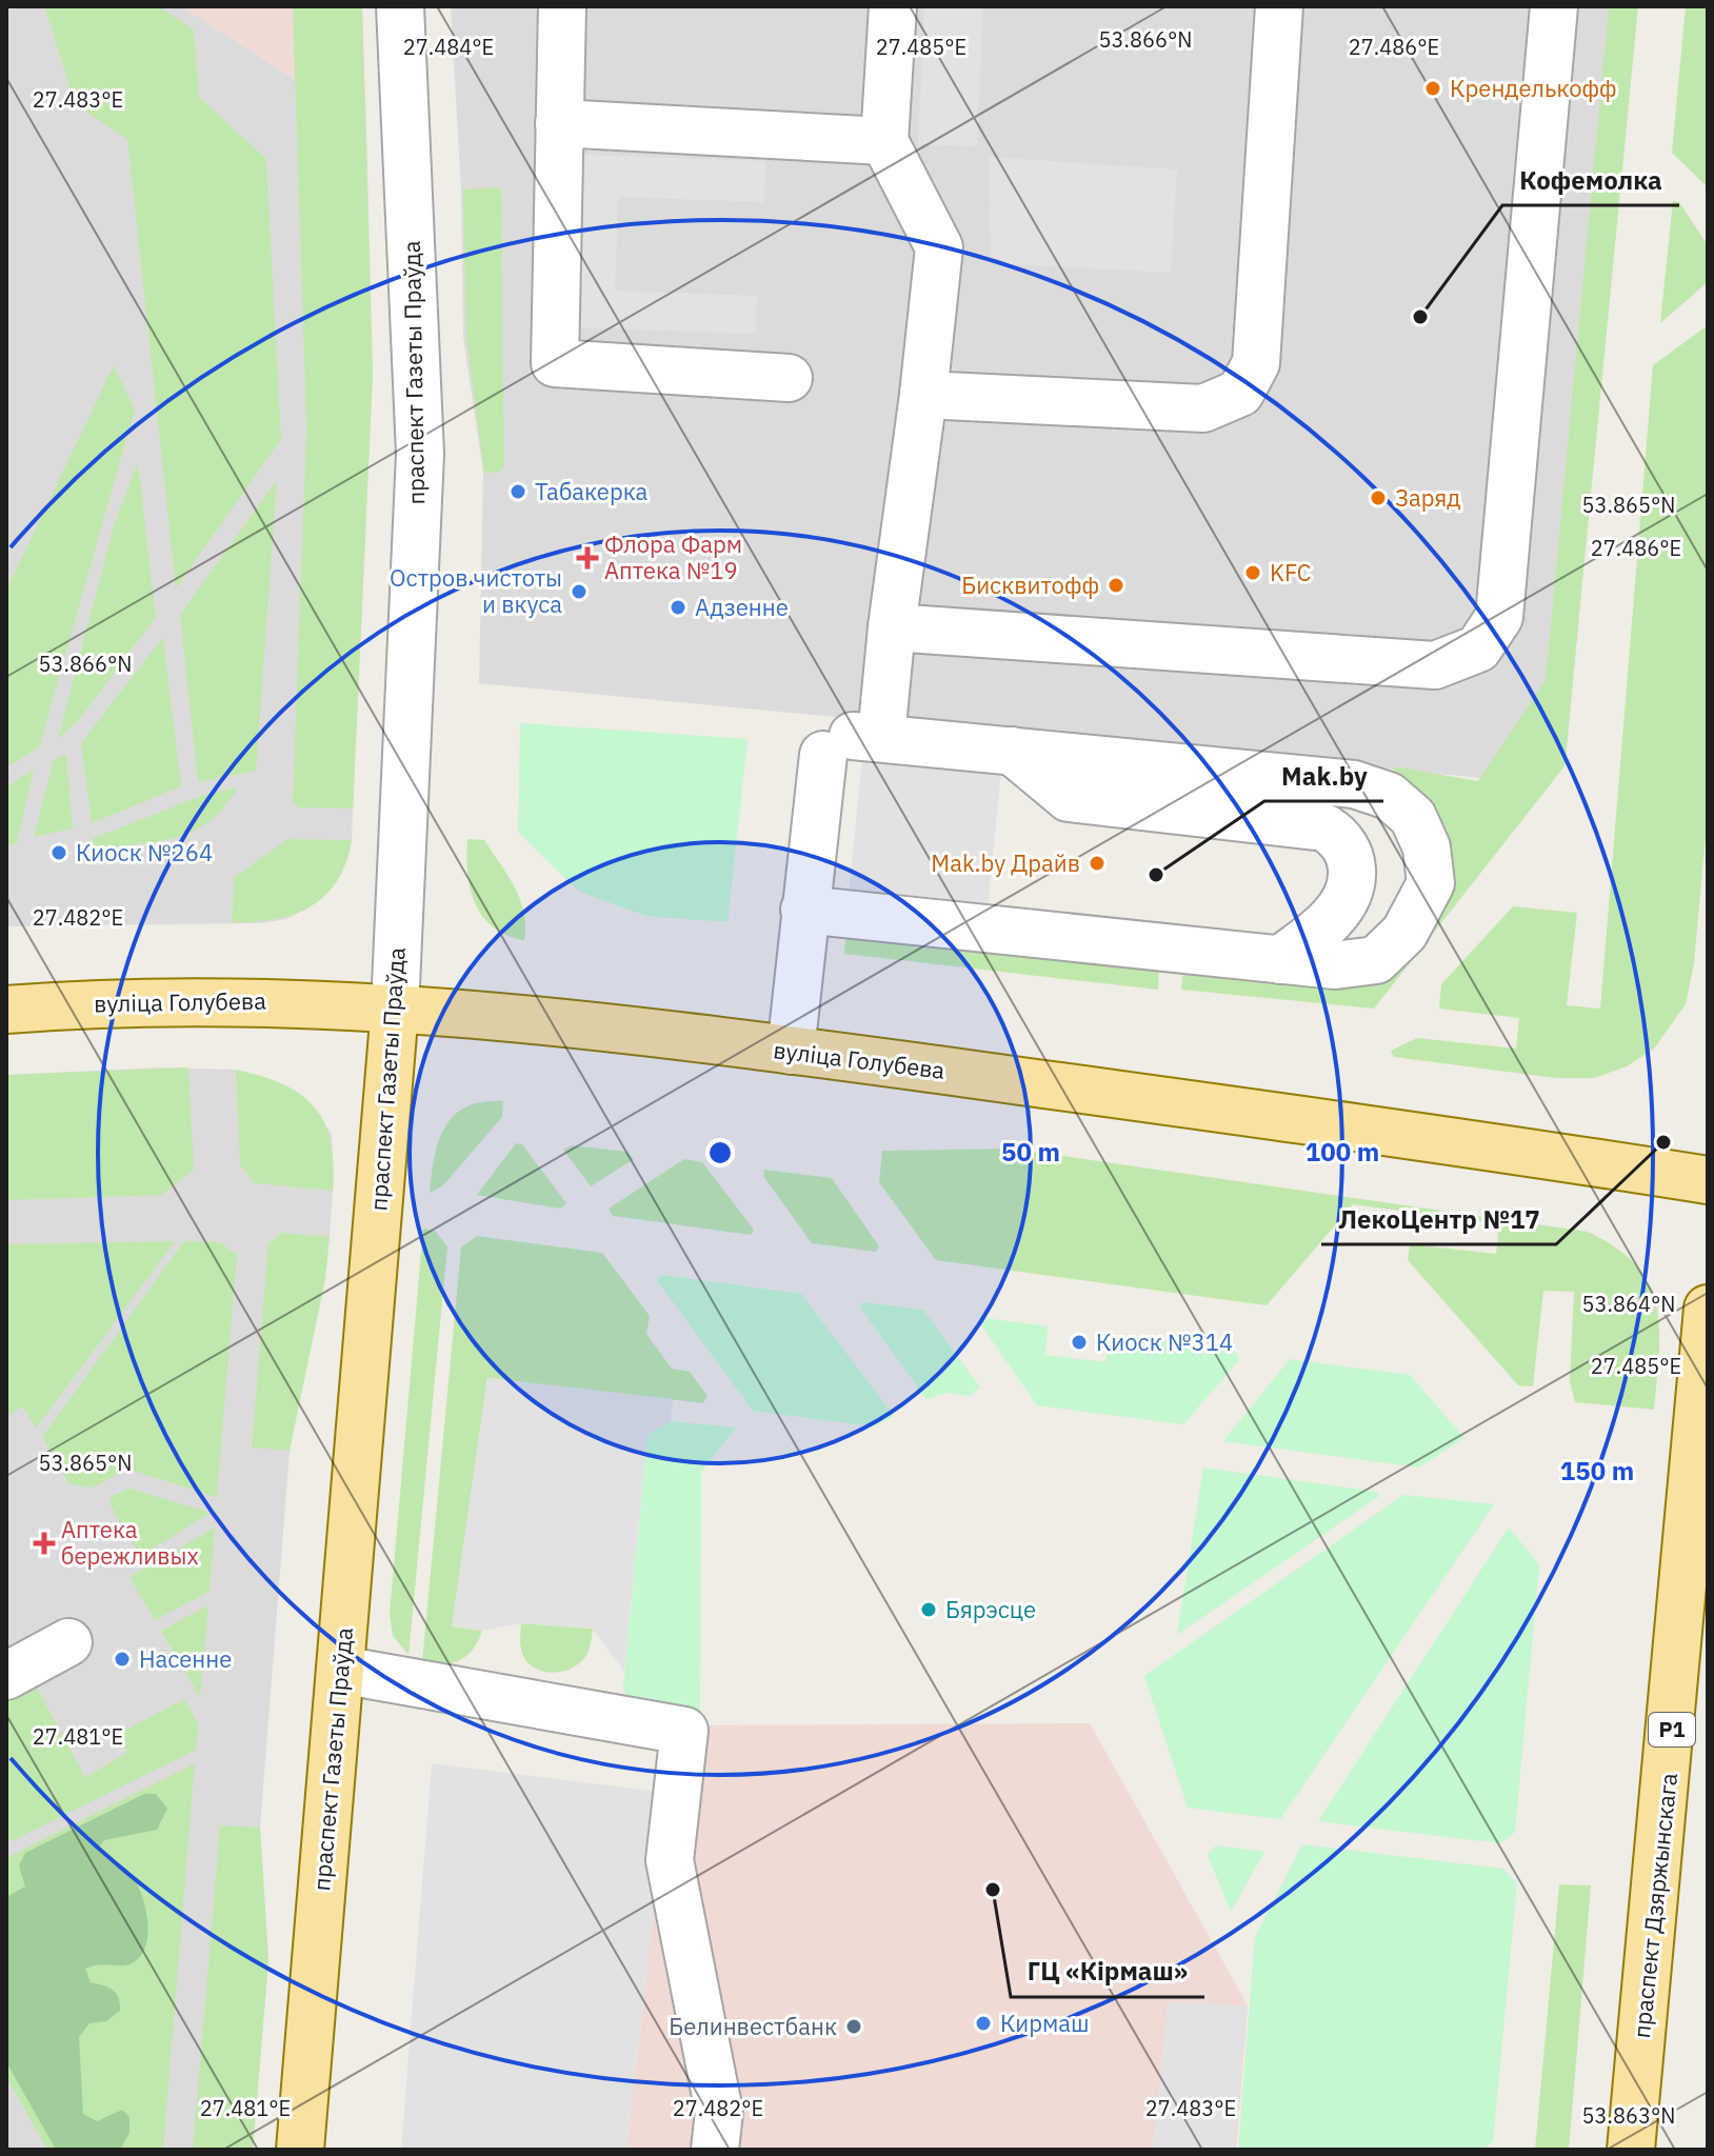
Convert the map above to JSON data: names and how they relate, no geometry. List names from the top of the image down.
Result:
{
  "streets": {
    "main road": [
      "праспект Газеты Праўда",
      "вуліца Голубева",
      "Р1",
      "праспект Дзяржынскага"
    ]
  },
  "crossings": [
    ["праспект Газеты Праўда", "вуліца Голубева"]
  ],
  "places": {
    "other": [
      "Кренделькофф",
      "Кофемолка",
      "Табакерка",
      "Заряд",
      "KFC",
      "Бисквитофф",
      "Остров чистоты и вкуса",
      "Адзенне",
      "Киоск №264",
      "Маk.by Драйв",
      "Mak.by",
      "ЛекоЦентр №17",
      "Киоск №314",
      "Бярэсце",
      "Насенне",
      "ГЦ «Кірмаш»",
      "Кирмаш",
      "Белинвестбанк"
    ],
    "health": ["Флора Фарм Аптека №19", "Аптека бережливых"]
  },
  "coordinates": [
    "53.866°N",
    "27.484°E",
    "27.485°E",
    "27.486°E",
    "27.483°E",
    "53.865°N",
    "27.482°E",
    "53.864°N",
    "27.481°E",
    "53.863°N"
  ],
  "rings": ["50 m", "100 m", "150 m"]
}
